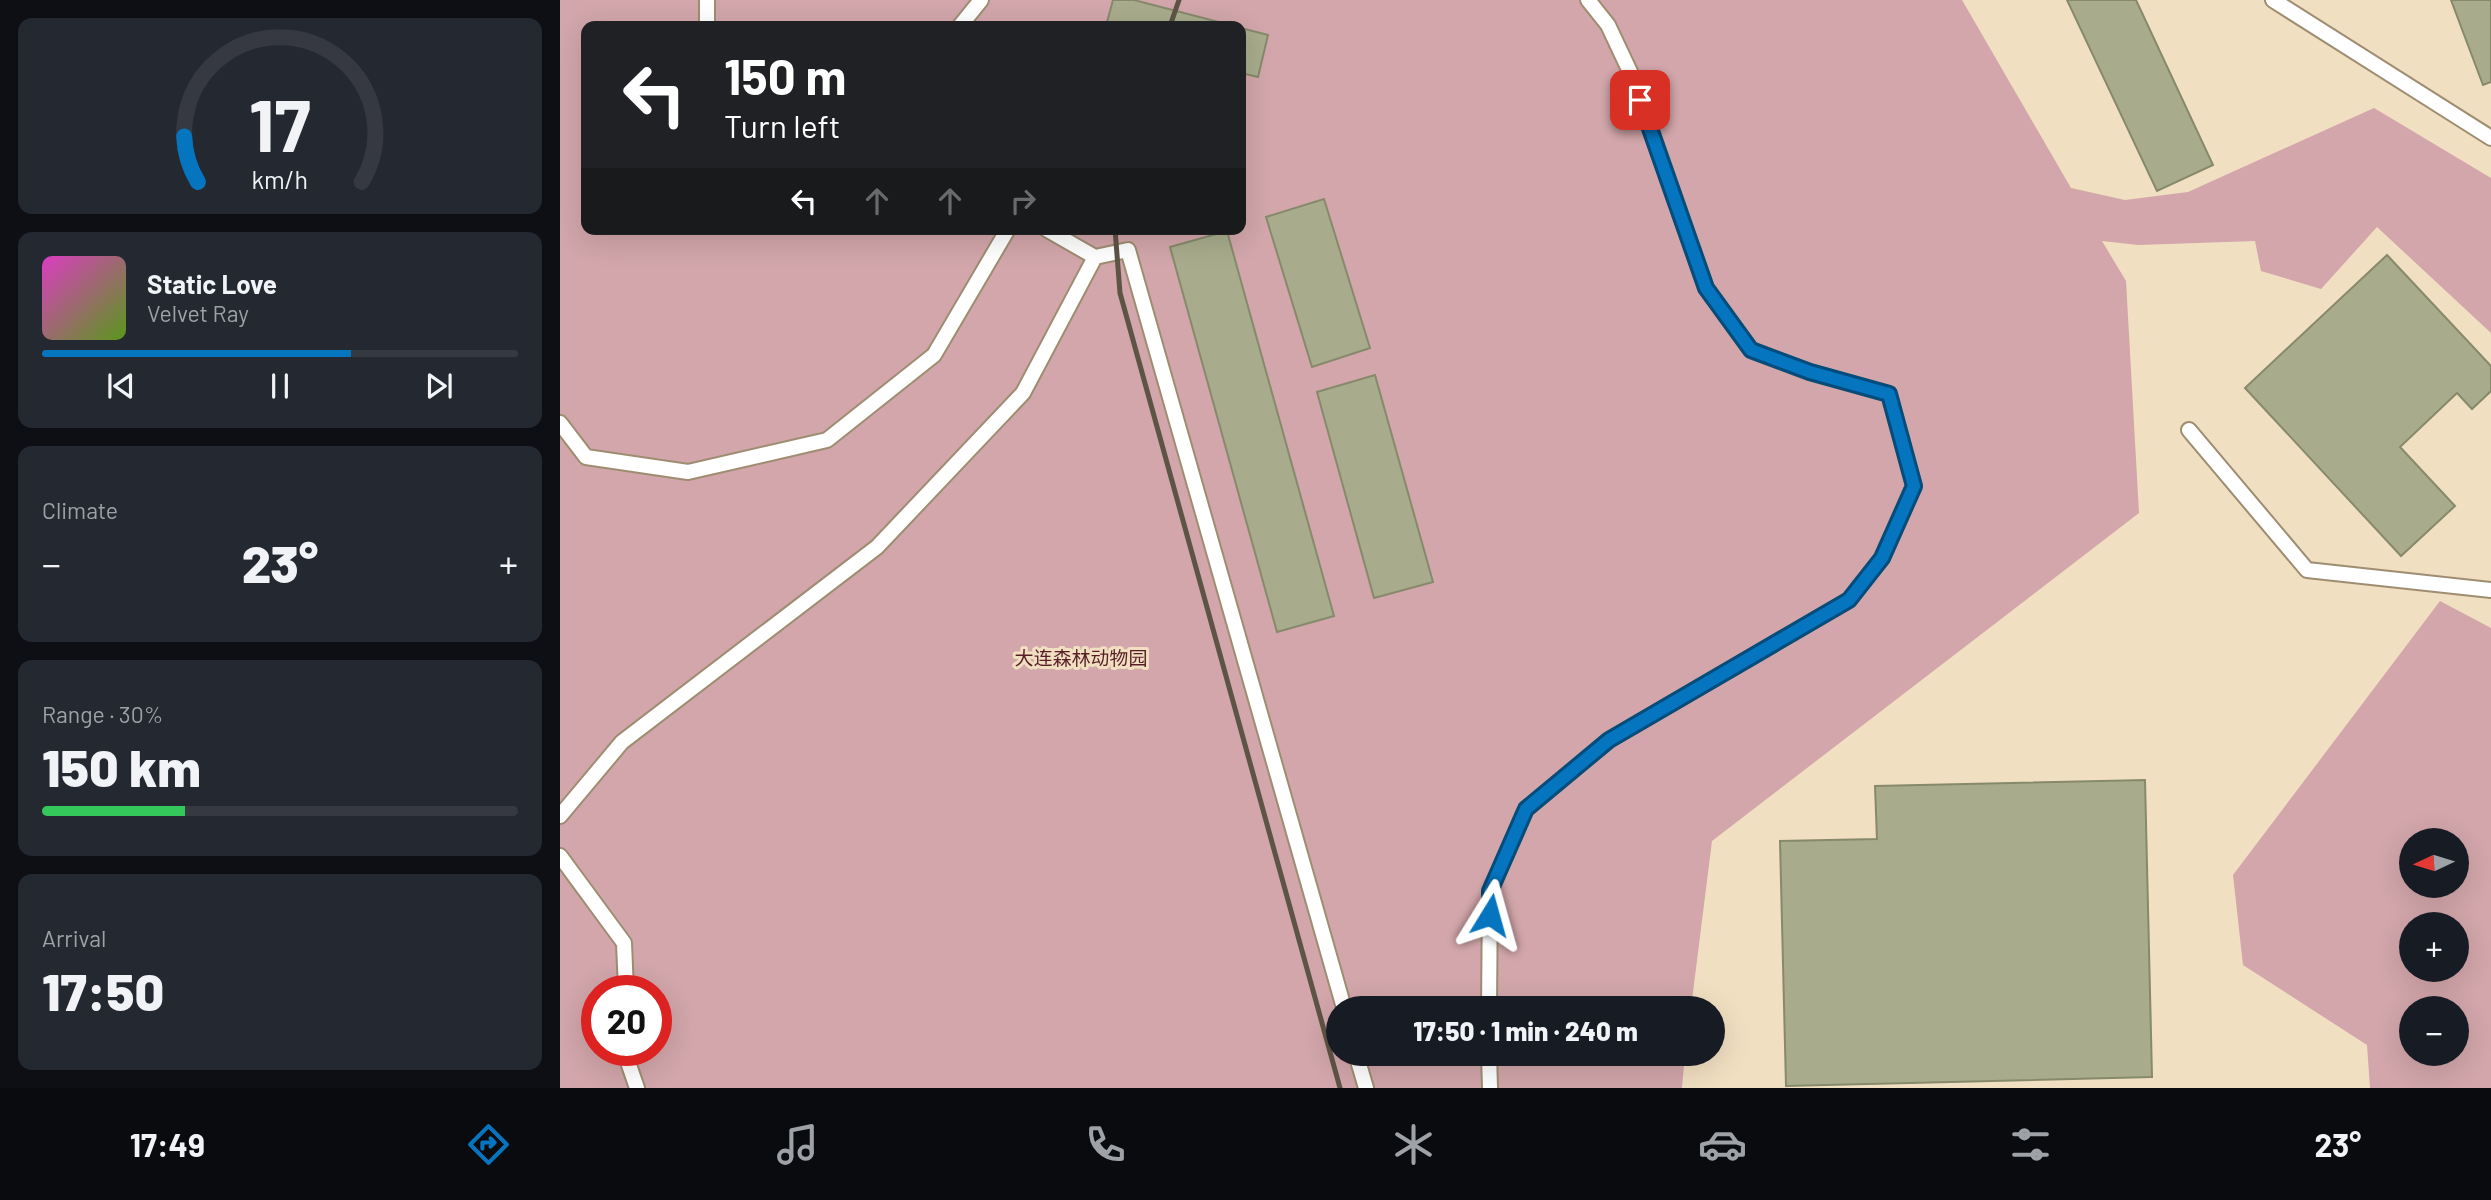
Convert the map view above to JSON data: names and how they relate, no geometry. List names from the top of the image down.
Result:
{
  "parks": ["大连森林动物园"],
  "north": "left",
  "page": {
    "turn": ["150 m", "Turn left"],
    "song": ["Static Love", "Velvet Ray"],
    "tile": [
      "Climate",
      ["Range · 30%", "150 km"],
      ["Arrival", "17:50"]
    ],
    "heat": ["−", "23°", "+"],
    "map_buttons": ["+", "−"],
    "limit": "20",
    "trip": "17:50 · 1 min · 240 m",
    "tabs": ["17:49", "23°"],
    "gauge": ["17", "km/h"]
  }
}
